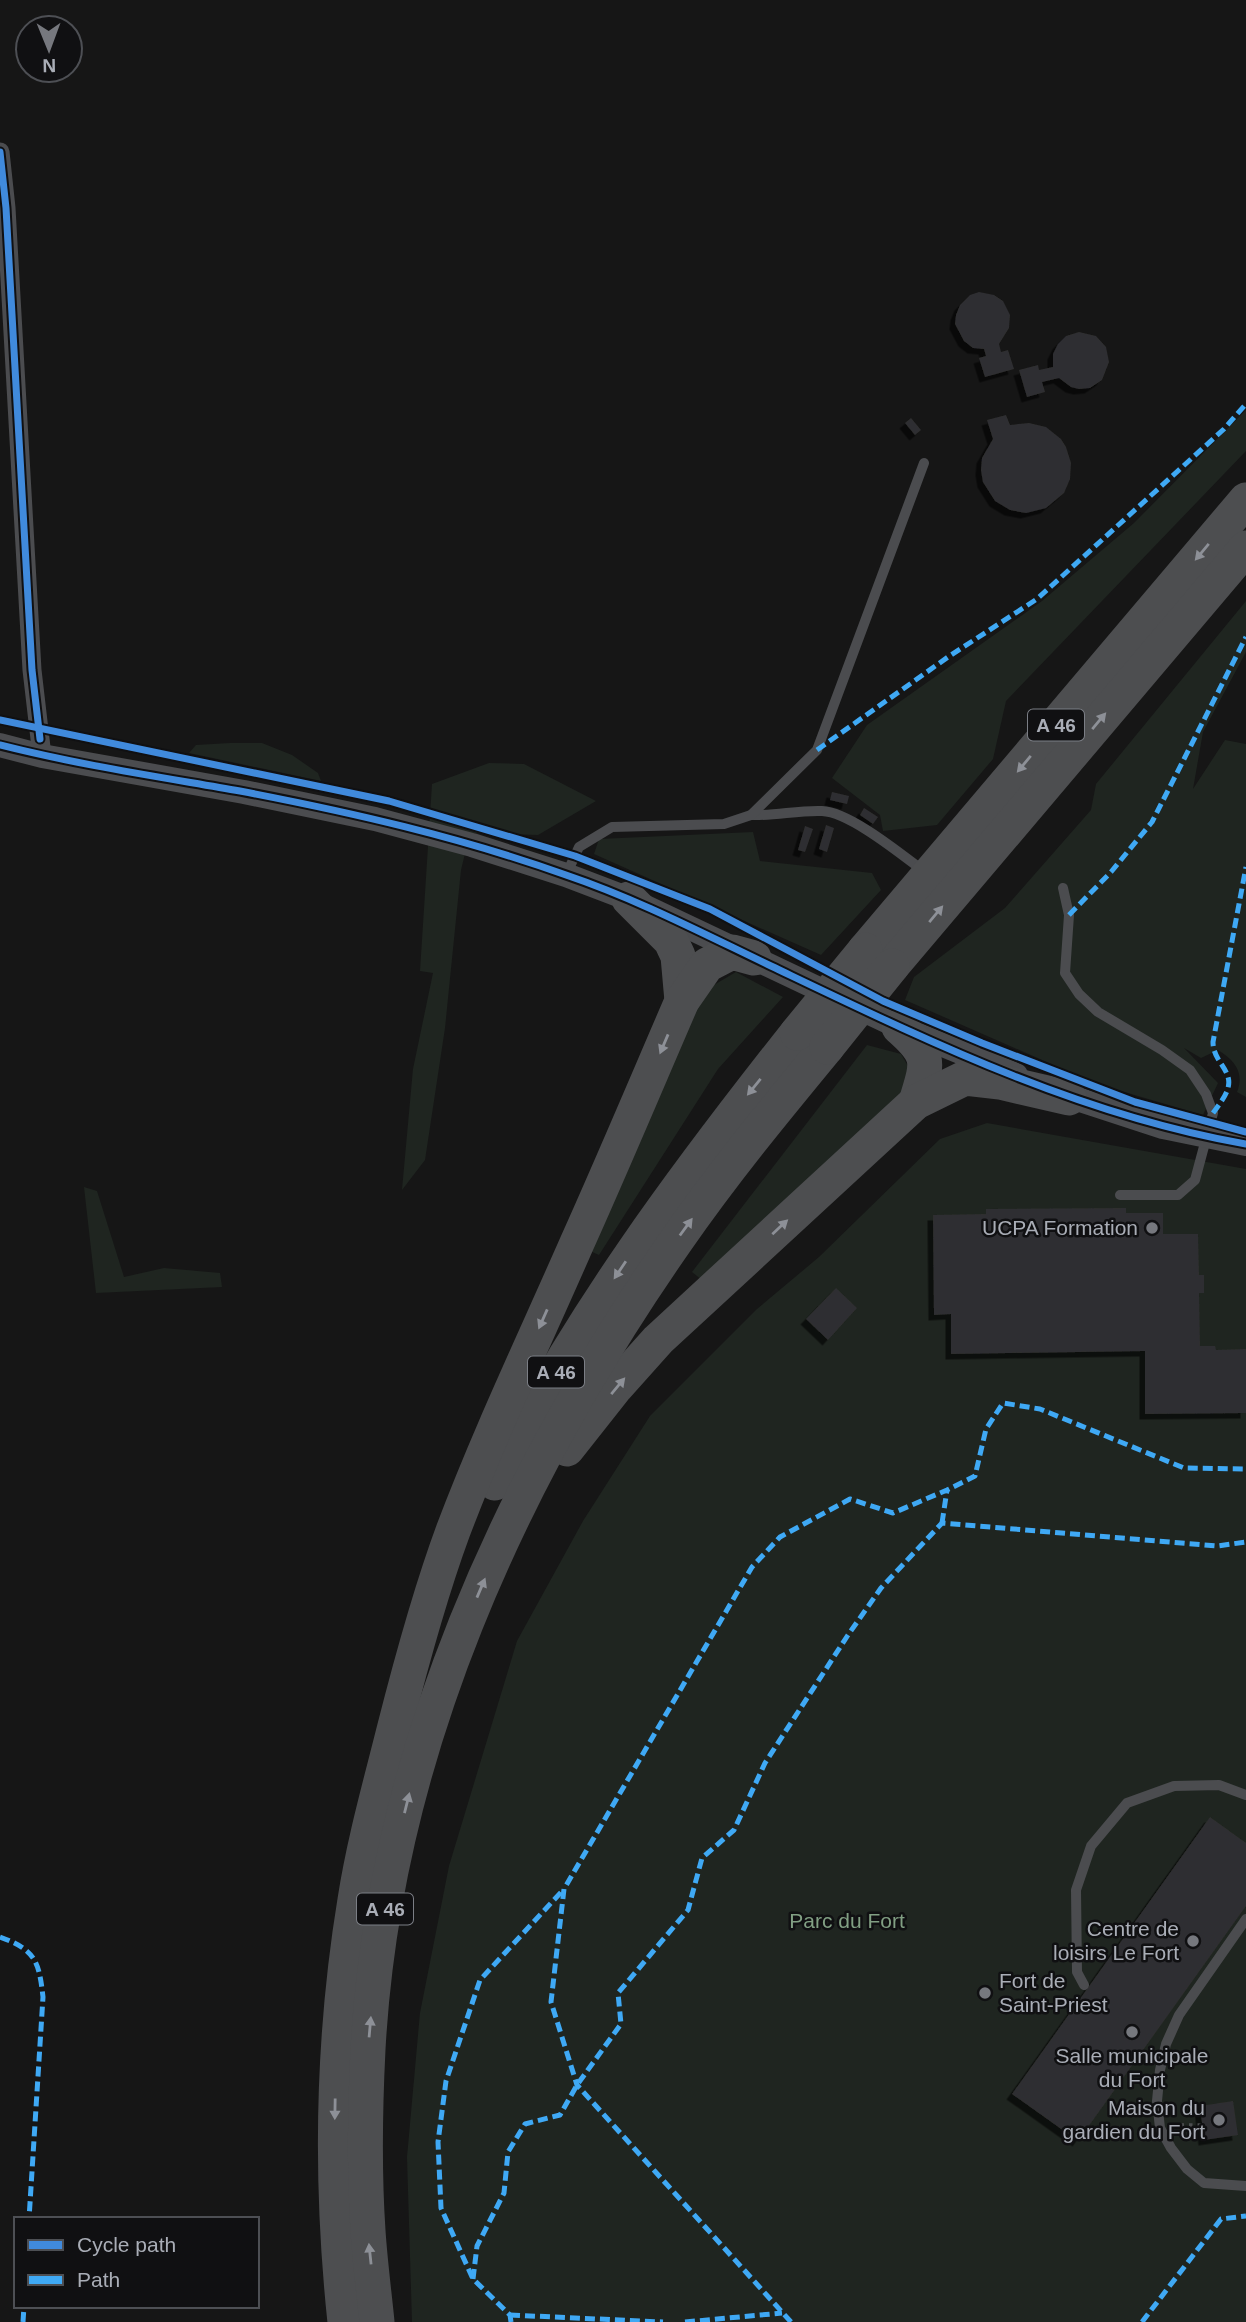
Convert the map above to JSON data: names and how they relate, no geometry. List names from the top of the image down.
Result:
{
  "streets": {
    "highway": ["A 46"]
  },
  "parks": ["Parc du Fort"],
  "places": [
    "UCPA Formation",
    "Centre de loisirs Le Fort",
    "Fort de Saint-Priest",
    "Salle municipale du Fort",
    "Maison du gardien du Fort"
  ],
  "legend": ["Cycle path", "Path"],
  "north": "bottom"
}
